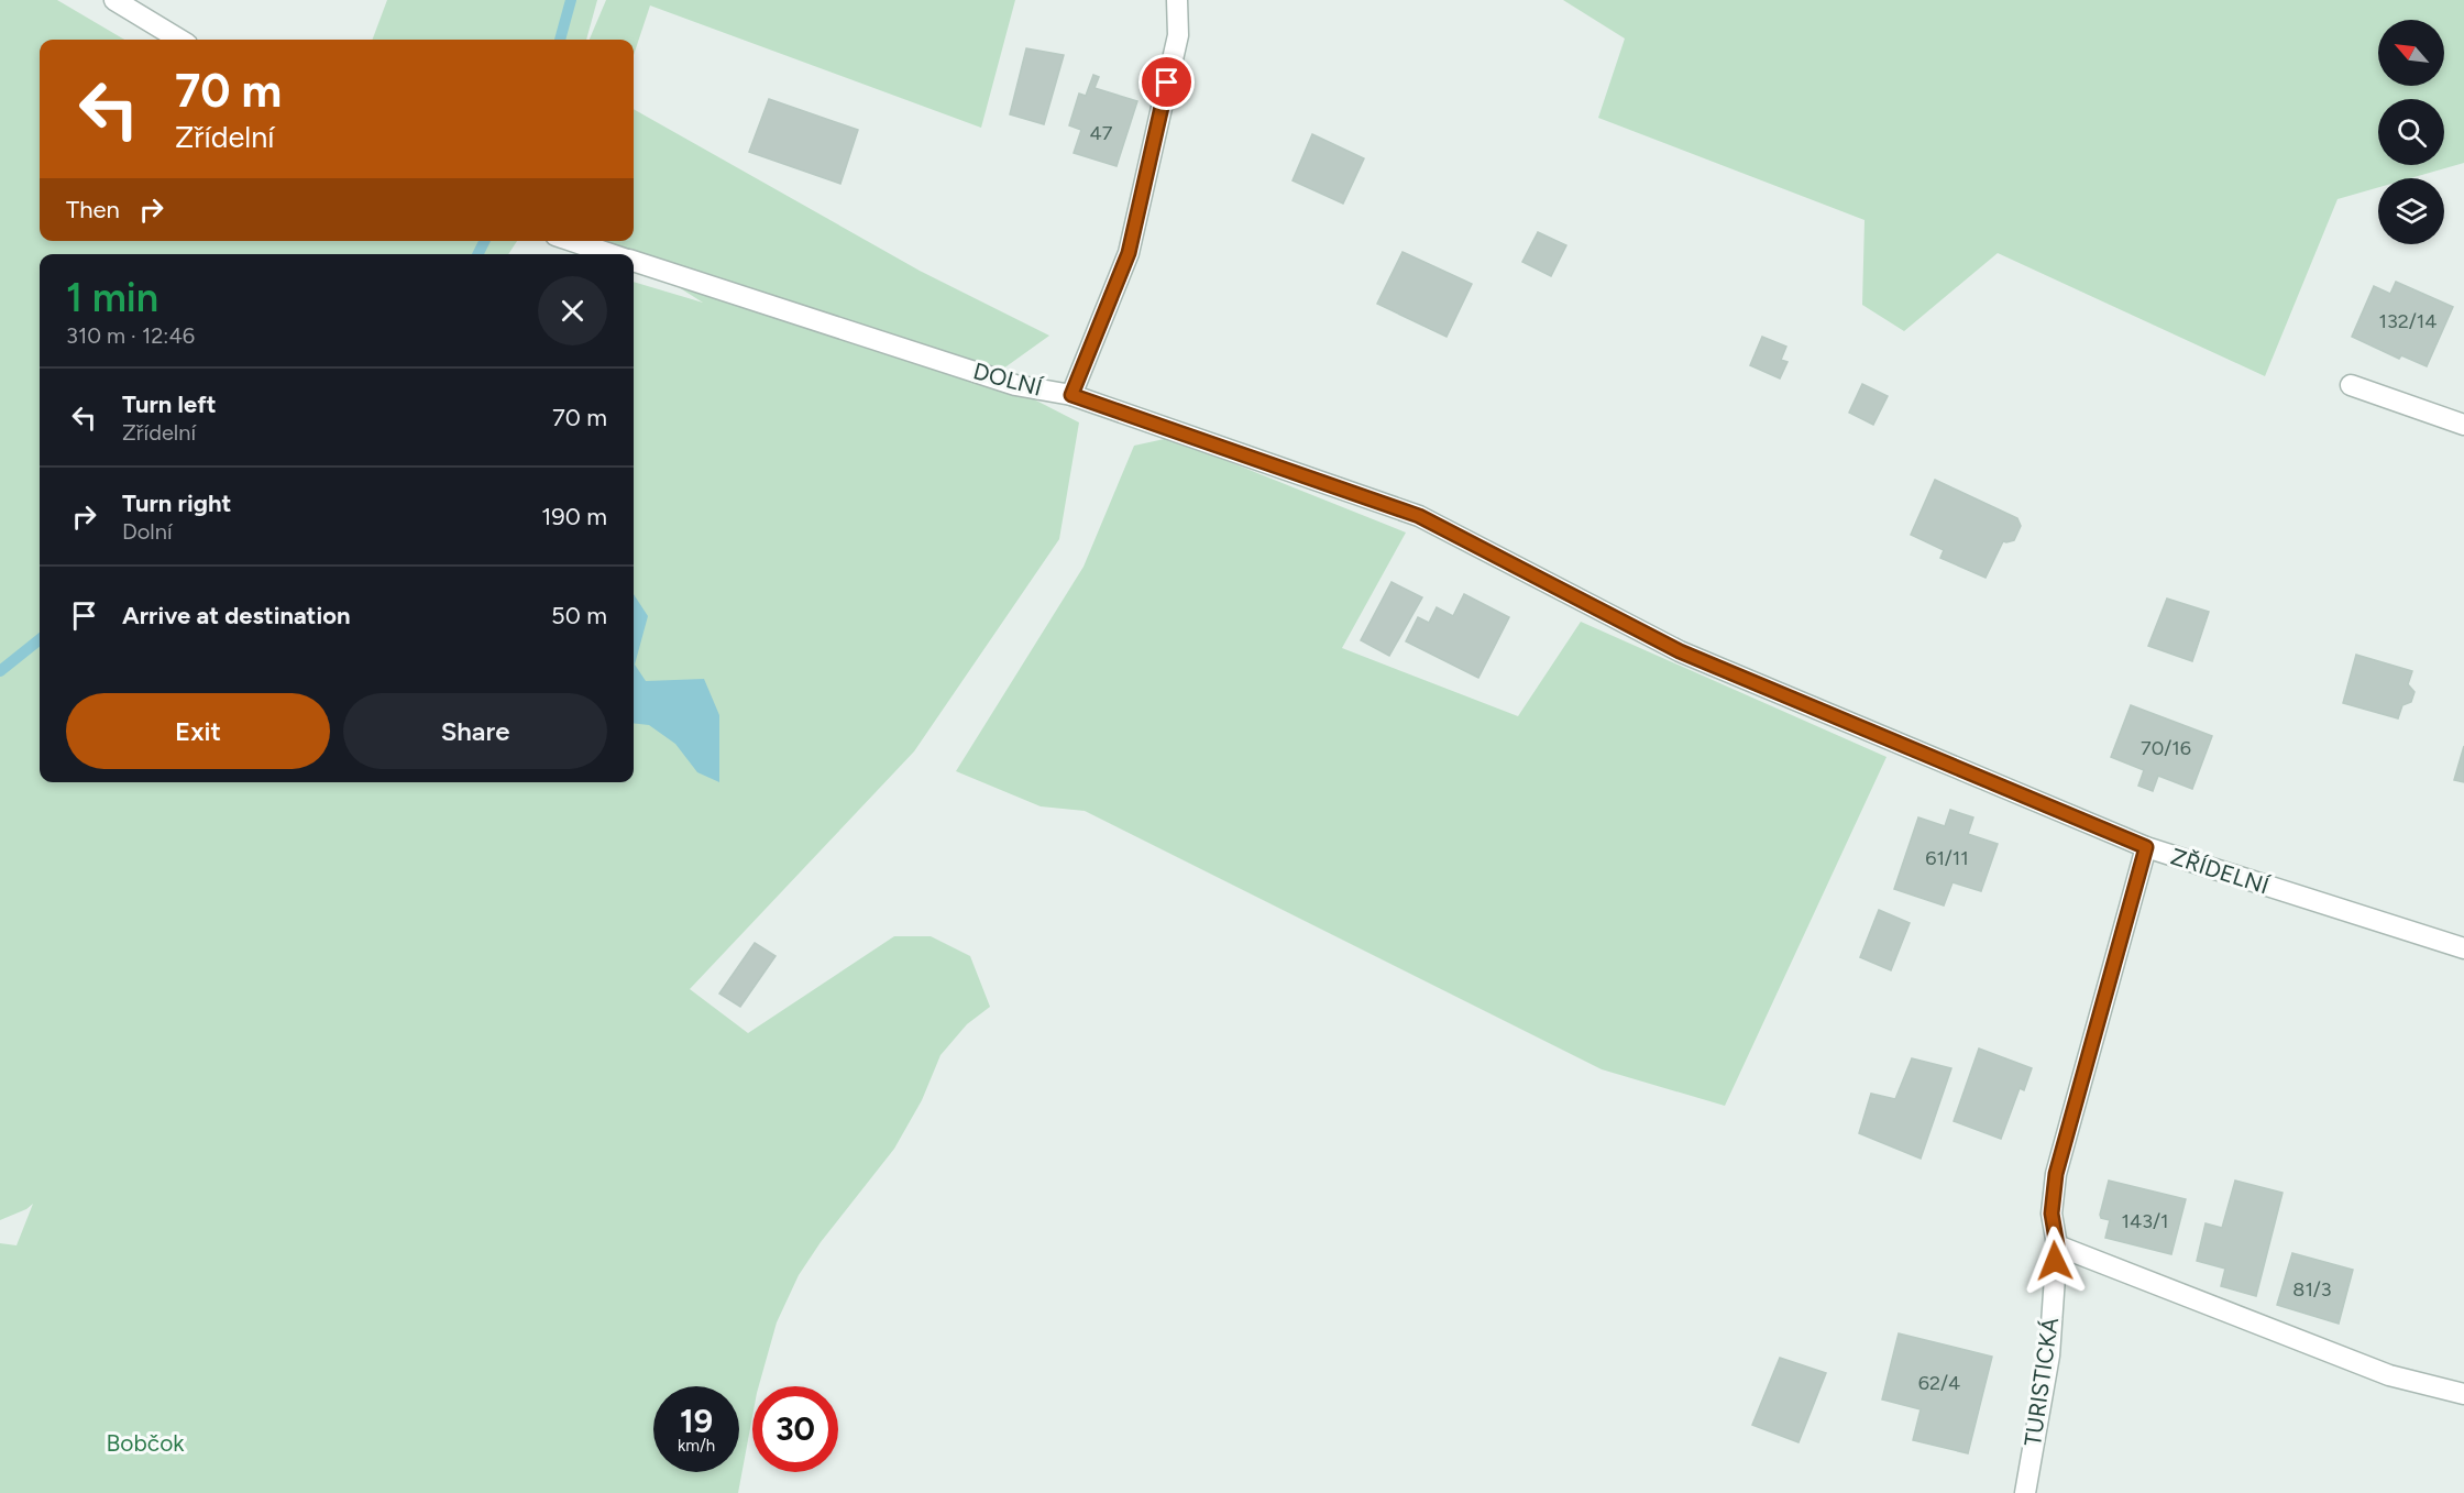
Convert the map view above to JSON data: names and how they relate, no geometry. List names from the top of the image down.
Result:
{
  "streets": {
    "street": ["DOLNÍ", "ZŘÍDELNÍ", "TURISTICKÁ"]
  },
  "crossings": [
    ["DOLNÍ", "ZŘÍDELNÍ"],
    ["ZŘÍDELNÍ", "TURISTICKÁ"]
  ],
  "parks": ["Bobčok"],
  "house_numbers": [
    "47",
    "132/14",
    "70/16",
    "61/11",
    "143/1",
    "81/3",
    "62/4"
  ],
  "north": "top left",
  "page": {
    "turn": ["70 m", "Zřídelní"],
    "then": "Then",
    "heading": ["1 min", "310 m · 12:46"],
    "list": [
      {
        "name": "Turn left",
        "note": "Zřídelní",
        "value": "70 m"
      },
      {
        "name": "Turn right",
        "note": "Dolní",
        "value": "190 m"
      },
      {
        "name": "Arrive at destination",
        "value": "50 m"
      }
    ],
    "buttons": ["Exit", "Share"],
    "speed": "19 km/h",
    "limit": "30"
  }
}
